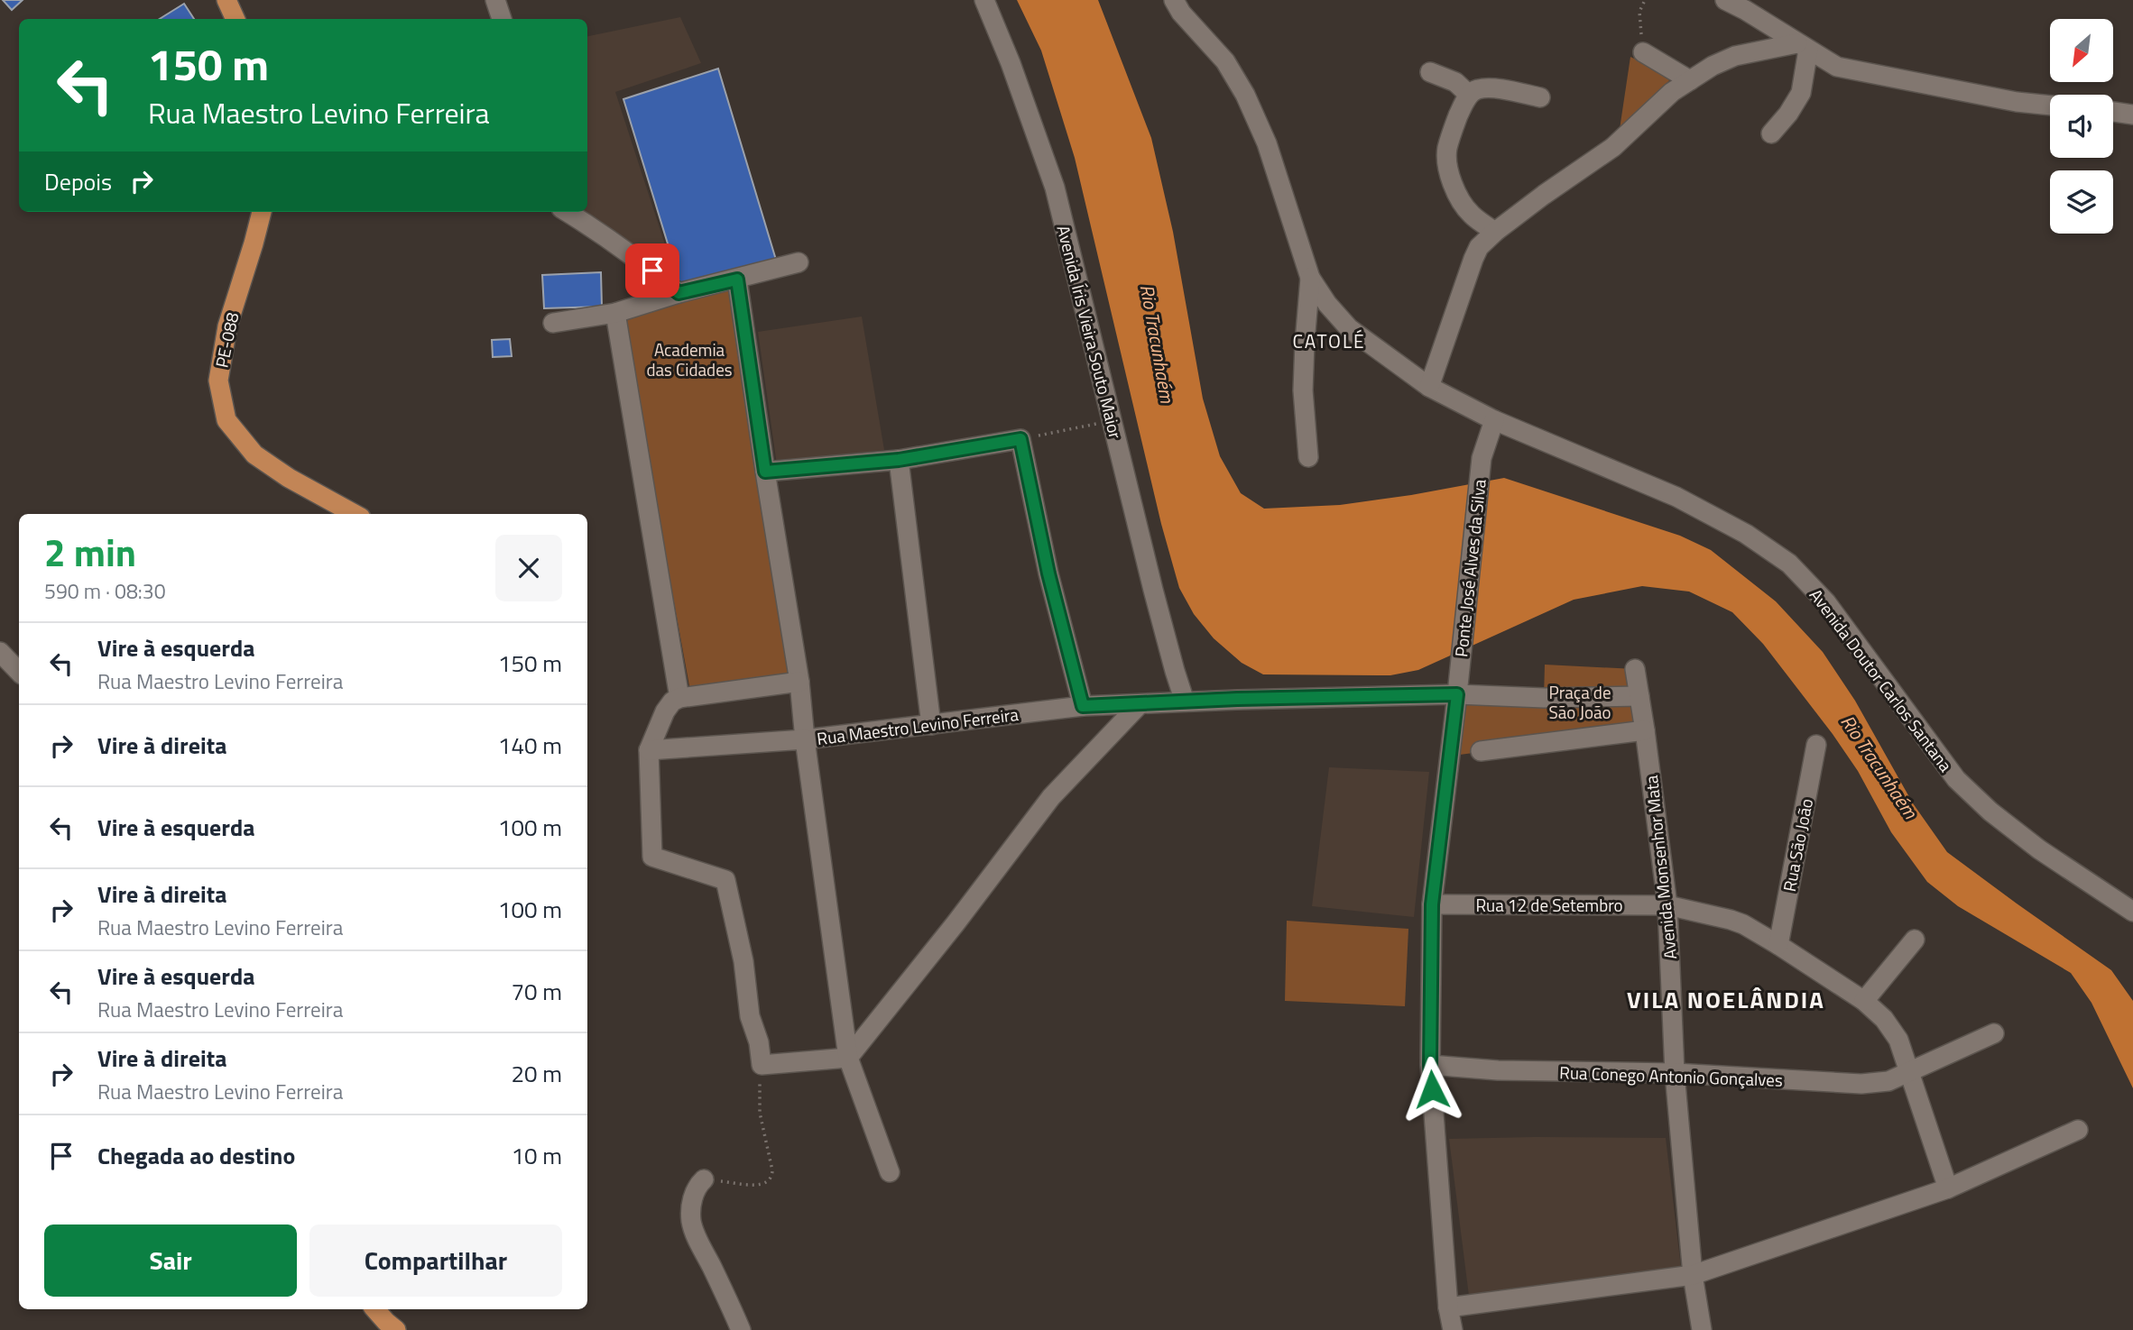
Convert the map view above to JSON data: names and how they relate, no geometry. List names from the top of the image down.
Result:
{
  "streets": {
    "main road": ["PE-088"],
    "street": [
      "Avenida Íris Vieira Souto Maior",
      "Ponte José Alves da Silva",
      "Avenida Doutor Carlos Santana",
      "Rua Maestro Levino Ferreira",
      "Rua São João",
      "Avenida Monsenhor Mata",
      "Rua 12 de Setembro",
      "Rua Conego Antonio Gonçalves"
    ]
  },
  "crossings": [
    ["Avenida Íris Vieira Souto Maior", "Rua Maestro Levino Ferreira"],
    ["Ponte José Alves da Silva", "Avenida Doutor Carlos Santana"],
    ["Ponte José Alves da Silva", "Rua Maestro Levino Ferreira"],
    ["Ponte José Alves da Silva", "Rua 12 de Setembro"],
    ["Ponte José Alves da Silva", "Rua Conego Antonio Gonçalves"],
    ["Rua Maestro Levino Ferreira", "Avenida Monsenhor Mata"],
    ["Rua São João", "Rua 12 de Setembro"],
    ["Avenida Monsenhor Mata", "Rua 12 de Setembro"],
    ["Avenida Monsenhor Mata", "Rua Conego Antonio Gonçalves"],
    ["Rua 12 de Setembro", "Rua Conego Antonio Gonçalves"]
  ],
  "districts": ["CATOLÉ", "VILA NOELÂNDIA"],
  "water": ["Rio Tracunhaém"],
  "parks": ["Academia das Cidades", "Praça de São João"],
  "north": "bottom left",
  "page": {
    "turn": ["150 m", "Rua Maestro Levino Ferreira"],
    "then": "Depois",
    "heading": ["2 min", "590 m · 08:30"],
    "list": [
      {
        "name": "Vire à esquerda",
        "note": "Rua Maestro Levino Ferreira",
        "value": "150 m"
      },
      {
        "name": "Vire à direita",
        "value": "140 m"
      },
      {
        "name": "Vire à esquerda",
        "value": "100 m"
      },
      {
        "name": "Vire à direita",
        "note": "Rua Maestro Levino Ferreira",
        "value": "100 m"
      },
      {
        "name": "Vire à esquerda",
        "note": "Rua Maestro Levino Ferreira",
        "value": "70 m"
      },
      {
        "name": "Vire à direita",
        "note": "Rua Maestro Levino Ferreira",
        "value": "20 m"
      },
      {
        "name": "Chegada ao destino",
        "value": "10 m"
      }
    ],
    "buttons": ["Sair", "Compartilhar"]
  }
}
